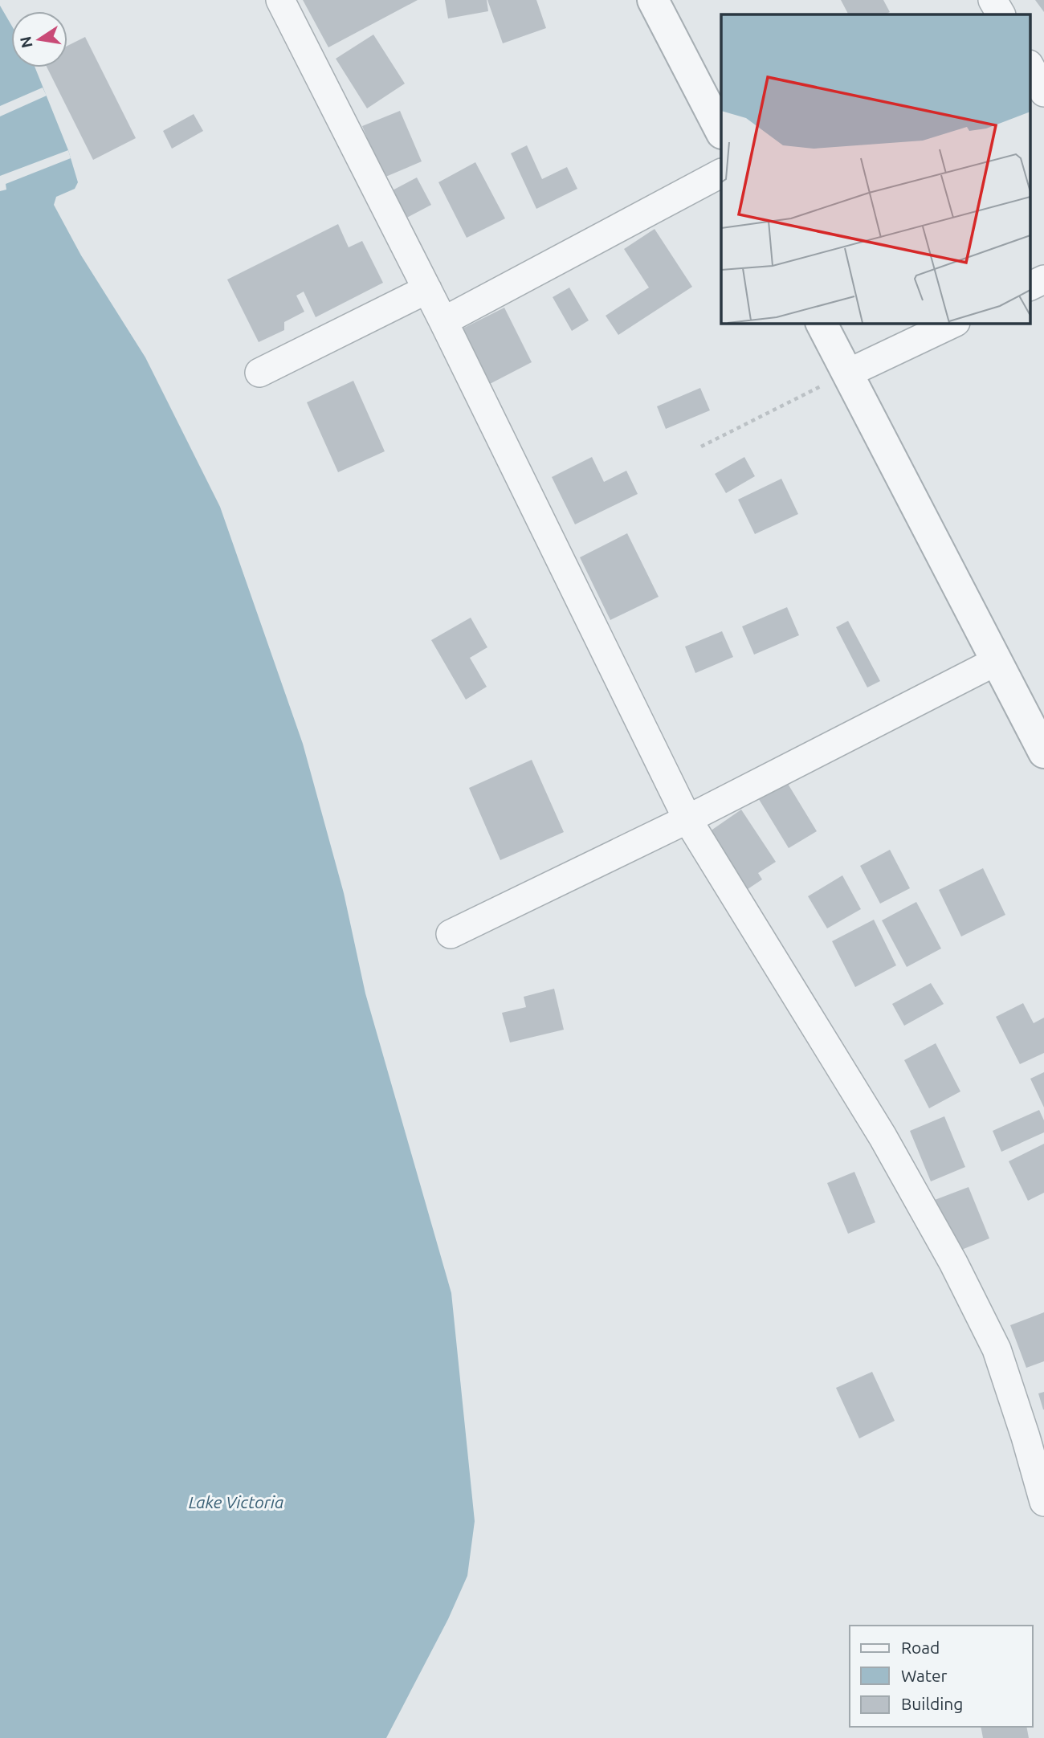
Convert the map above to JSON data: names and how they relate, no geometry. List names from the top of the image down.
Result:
{
  "water": ["Lake Victoria"],
  "legend": ["Road", "Water", "Building"],
  "north": "left"
}
